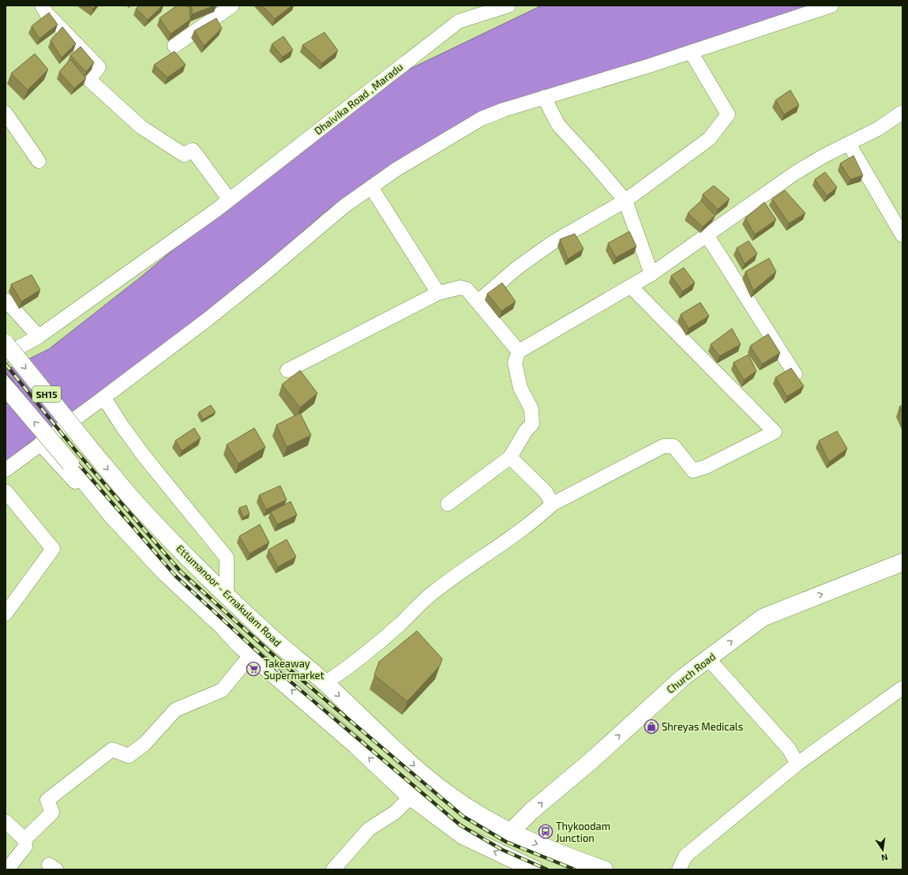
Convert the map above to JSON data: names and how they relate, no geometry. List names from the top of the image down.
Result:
{
  "streets": {
    "main road": ["SH15", "Ettumanoor - Ernakulam Road", "Church Road"],
    "street": ["Dhaivika Road , Maradu"]
  },
  "crossings": [
    ["Ettumanoor - Ernakulam Road", "Church Road"]
  ],
  "one_way": ["Church Road"],
  "places": {
    "supermarket": ["Takeaway Supermarket"],
    "shop": ["Shreyas Medicals"],
    "bus stop": ["Thykoodam Junction"]
  },
  "north": "bottom"
}
